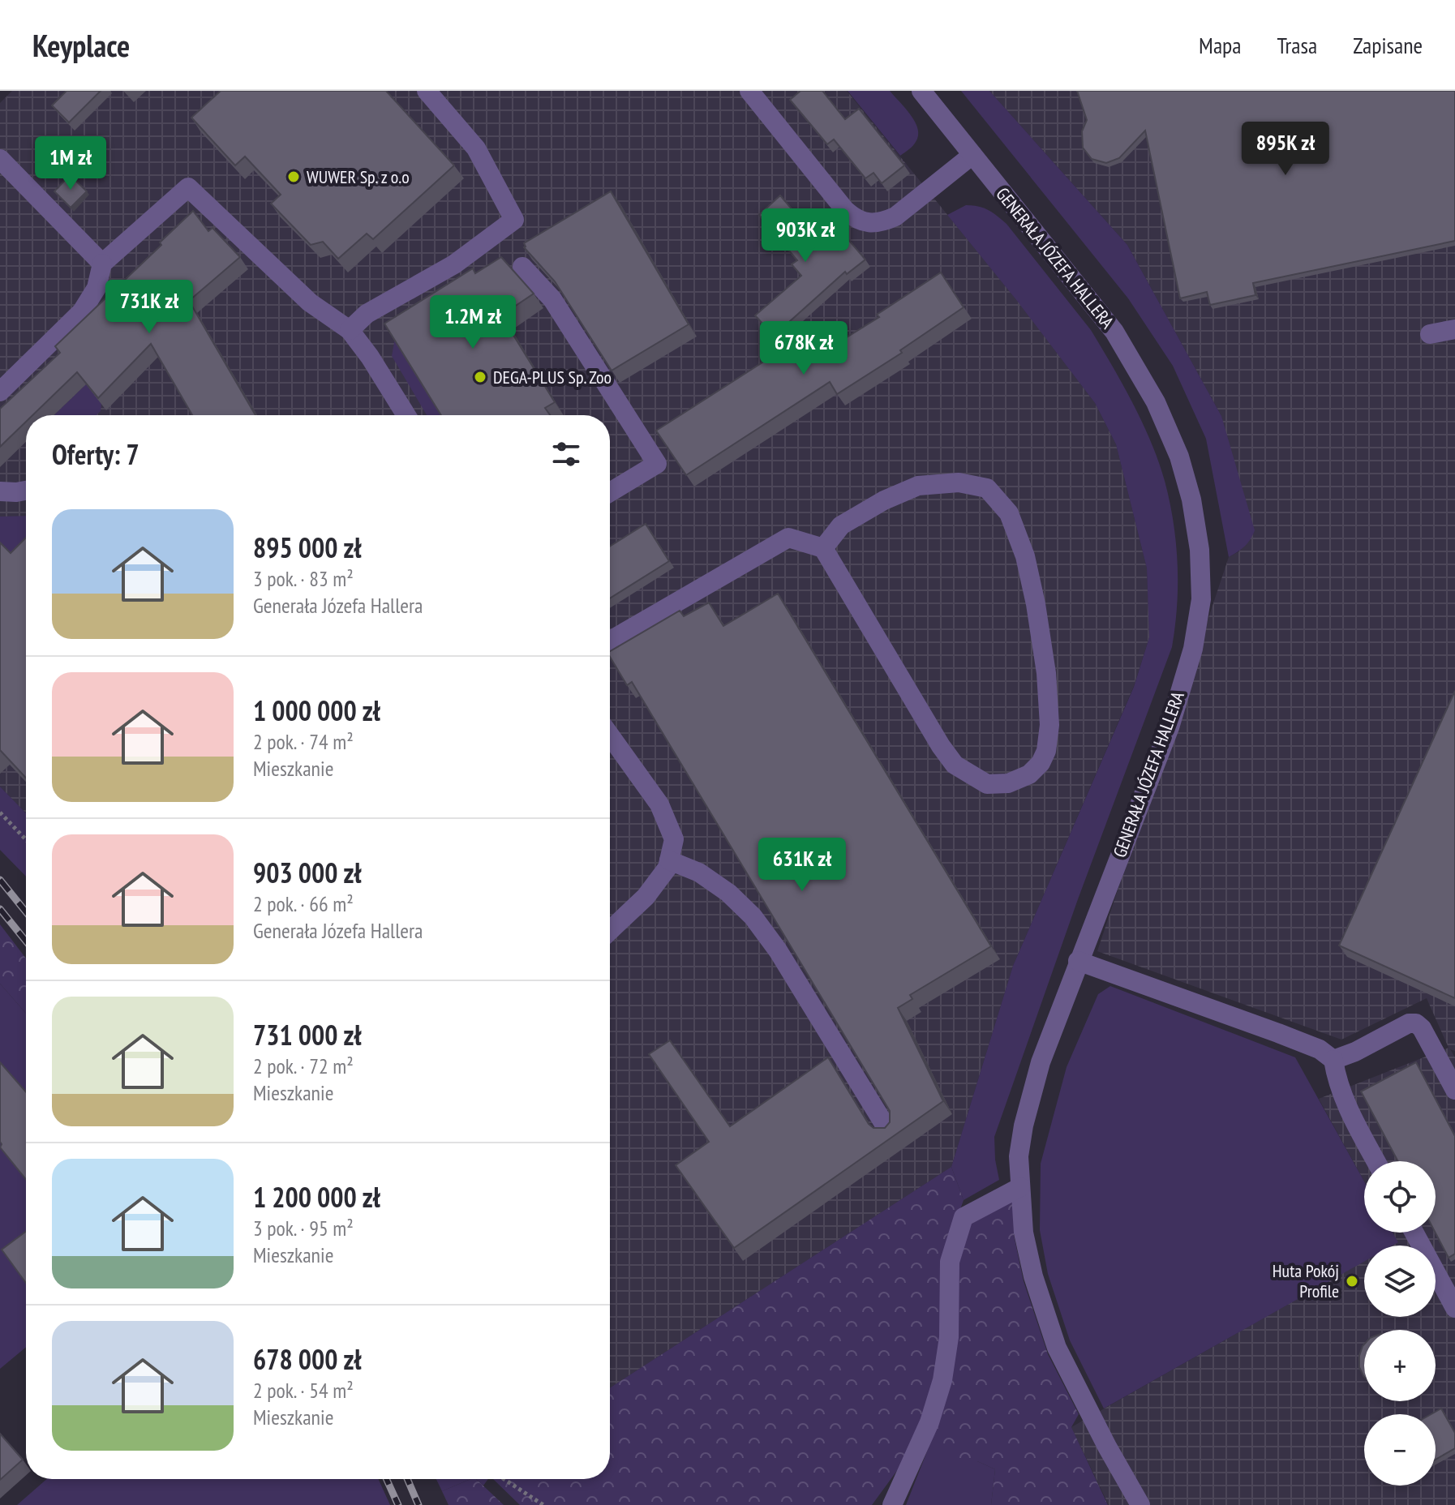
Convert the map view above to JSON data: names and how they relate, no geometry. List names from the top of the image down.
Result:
{
  "streets": {
    "street": ["GENERAŁA JÓZEFA HALLERA"]
  },
  "places": ["WUWER Sp. z o.o", "DEGA-PLUS Sp. Zoo", "Huta Pokój Profile"],
  "page": {
    "header": "Keyplace",
    "nav": ["Mapa", "Trasa", "Zapisane"],
    "price": [
      "895K zł",
      "1M zł",
      "903K zł",
      "731K zł",
      "1.2M zł",
      "678K zł",
      "631K zł"
    ],
    "heading": "Oferty: 7",
    "list": [
      {
        "name": "895 000 zł",
        "note": "3 pok. · 83 m² · Generała Józefa Hallera"
      },
      {
        "name": "1 000 000 zł",
        "note": "2 pok. · 74 m² · Mieszkanie"
      },
      {
        "name": "903 000 zł",
        "note": "2 pok. · 66 m² · Generała Józefa Hallera"
      },
      {
        "name": "731 000 zł",
        "note": "2 pok. · 72 m² · Mieszkanie"
      },
      {
        "name": "1 200 000 zł",
        "note": "3 pok. · 95 m² · Mieszkanie"
      },
      {
        "name": "678 000 zł",
        "note": "2 pok. · 54 m² · Mieszkanie"
      }
    ],
    "map_buttons": ["+", "−"]
  }
}
